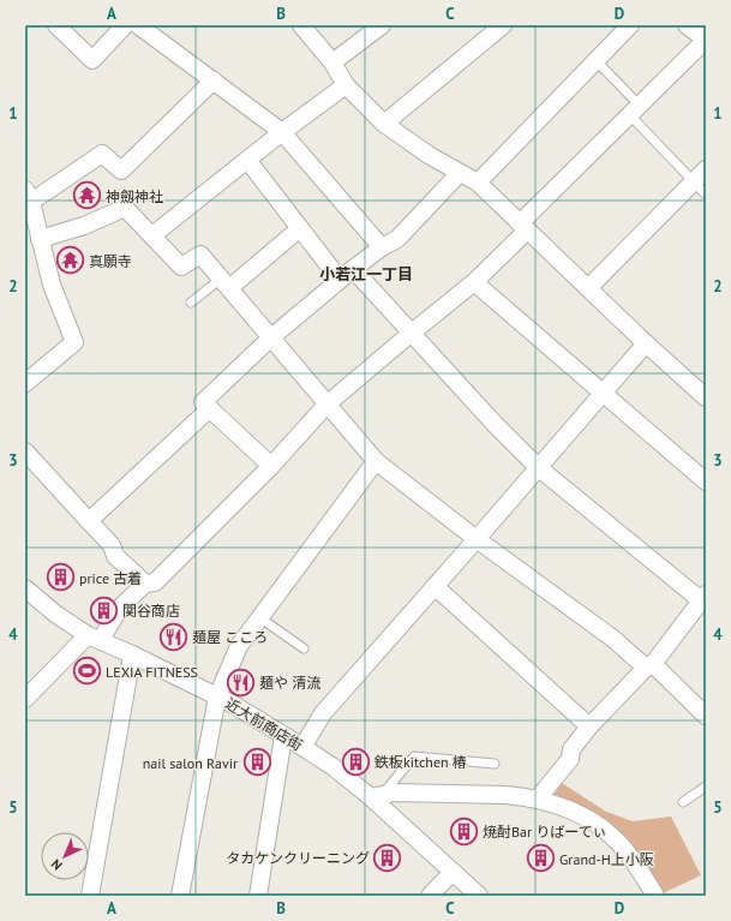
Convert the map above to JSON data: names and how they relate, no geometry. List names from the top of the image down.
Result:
{
  "streets": {
    "street": ["近大前商店街"]
  },
  "districts": ["小若江一丁目"],
  "places": {
    "temple": ["神劔神社", "真願寺"],
    "building": [
      "price 古着",
      "関谷商店",
      "鉄板kitchen 椿",
      "nail salon Ravir",
      "焼酎Bar りばーてぃ",
      "タカケンクリーニング",
      "Grand-H上小阪"
    ],
    "restaurant": ["麺屋 こころ", "麺や 清流"],
    "sports": ["LEXIA FITNESS"]
  },
  "north": "bottom left",
  "grid": {
    "columns": [
      "A",
      "B",
      "C",
      "D"
    ],
    "rows": [
      "1",
      "2",
      "3",
      "4",
      "5"
    ]
  }
}
